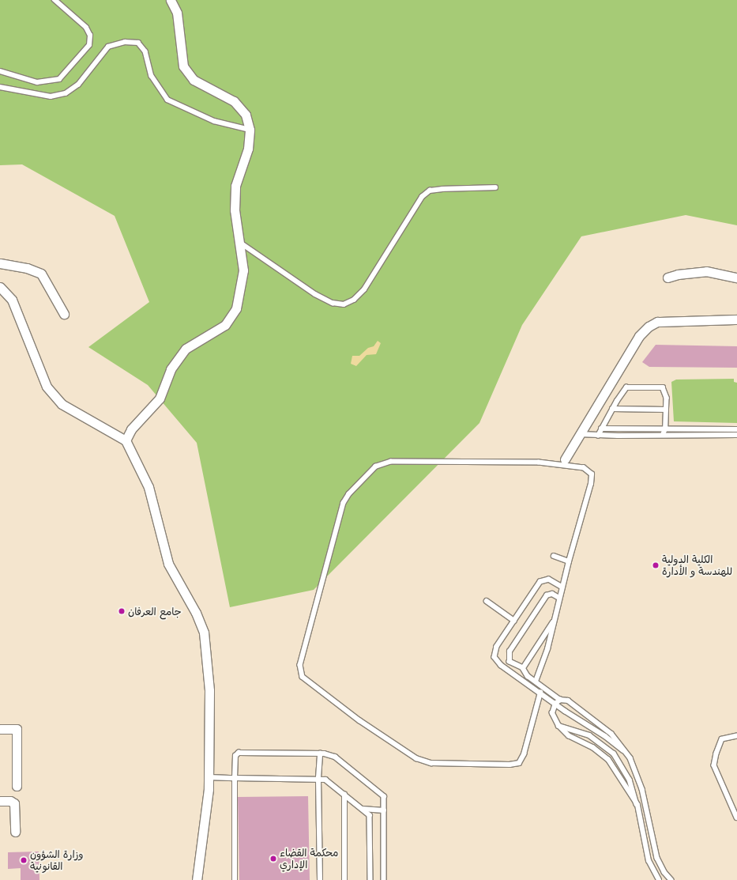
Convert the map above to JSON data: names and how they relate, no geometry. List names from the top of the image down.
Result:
{
  "places": [
    "الكلية الدولية للهندسة و الأدارة",
    "جامع العرفان",
    "محكمة القضاء الإداري",
    "وزارة الشؤون القانونية"
  ]
}
